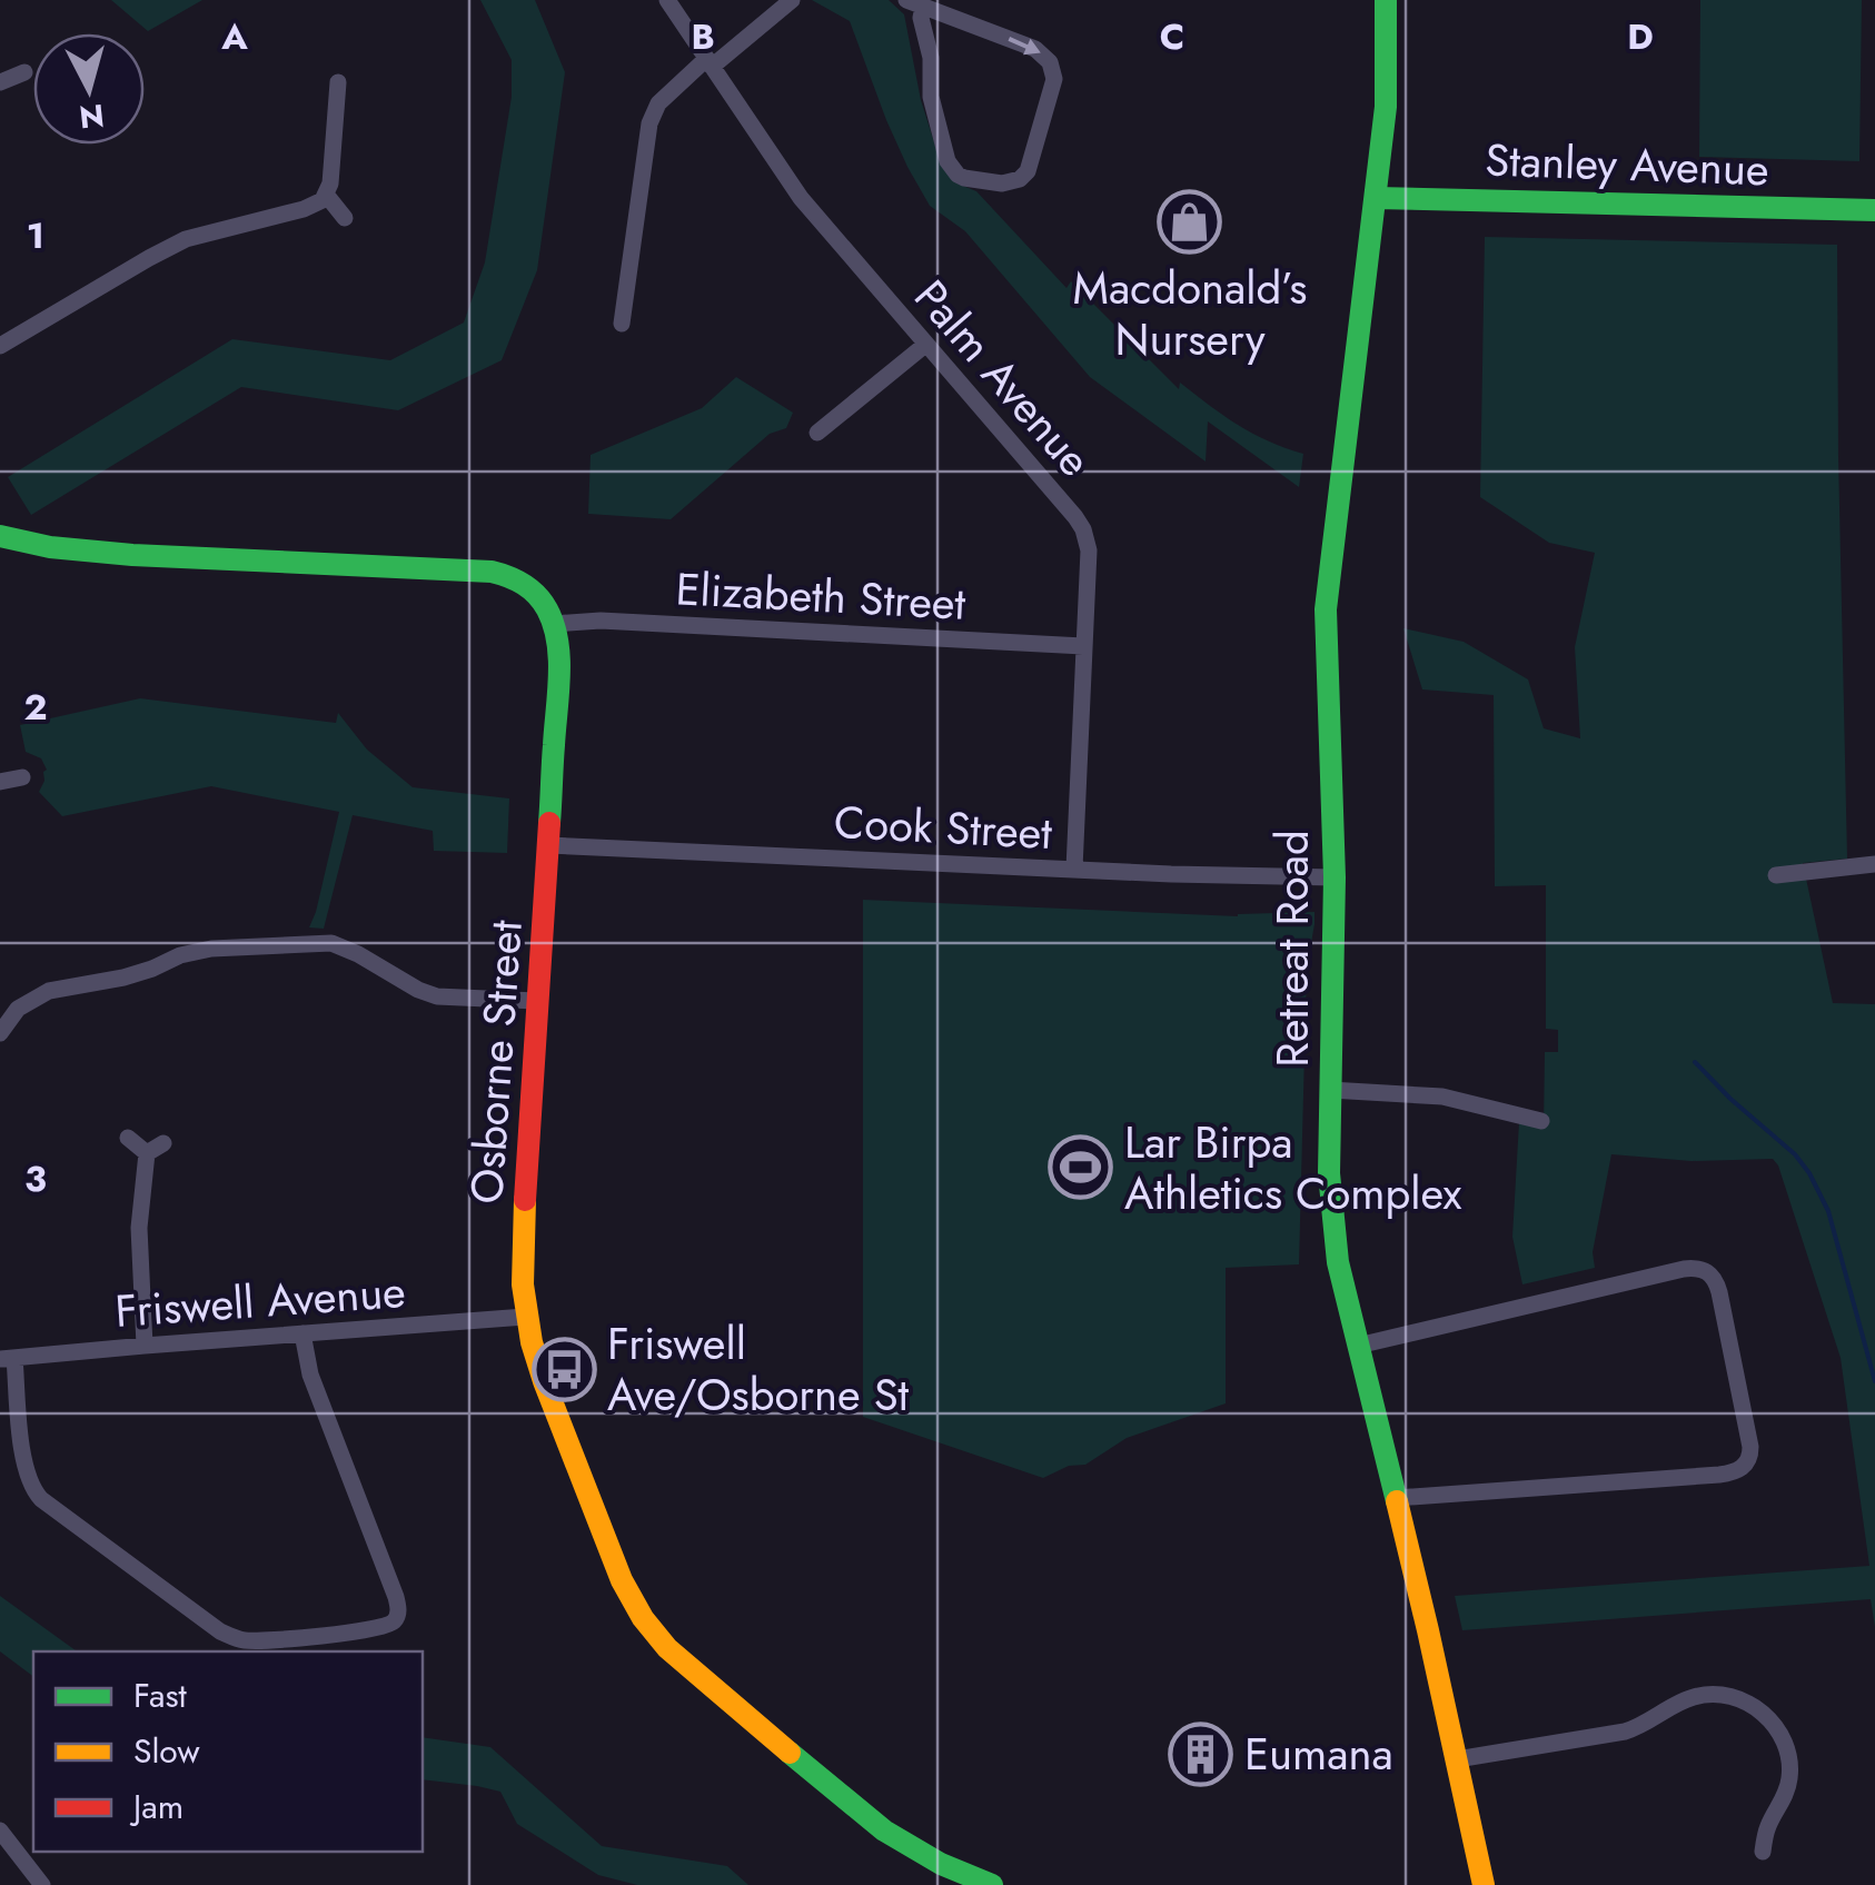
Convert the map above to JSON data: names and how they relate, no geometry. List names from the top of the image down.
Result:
{
  "streets": {
    "street": [
      "Stanley Avenue",
      "Palm Avenue",
      "Elizabeth Street",
      "Cook Street",
      "Retreat Road",
      "Osborne Street",
      "Friswell Avenue"
    ]
  },
  "crossings": [
    ["Stanley Avenue", "Retreat Road"],
    ["Palm Avenue", "Elizabeth Street"],
    ["Palm Avenue", "Cook Street"],
    ["Elizabeth Street", "Osborne Street"],
    ["Cook Street", "Retreat Road"],
    ["Cook Street", "Osborne Street"],
    ["Osborne Street", "Friswell Avenue"]
  ],
  "places": {
    "shop": ["Macdonald’s Nursery"],
    "sports": ["Lar Birpa Athletics Complex"],
    "bus stop": ["Friswell Ave/Osborne St"],
    "building": ["Eumana"]
  },
  "legend": ["Fast", "Slow", "Jam"],
  "north": "bottom",
  "grid": {
    "columns": [
      "A",
      "B",
      "C",
      "D"
    ],
    "rows": ["1", "2", "3"]
  }
}
